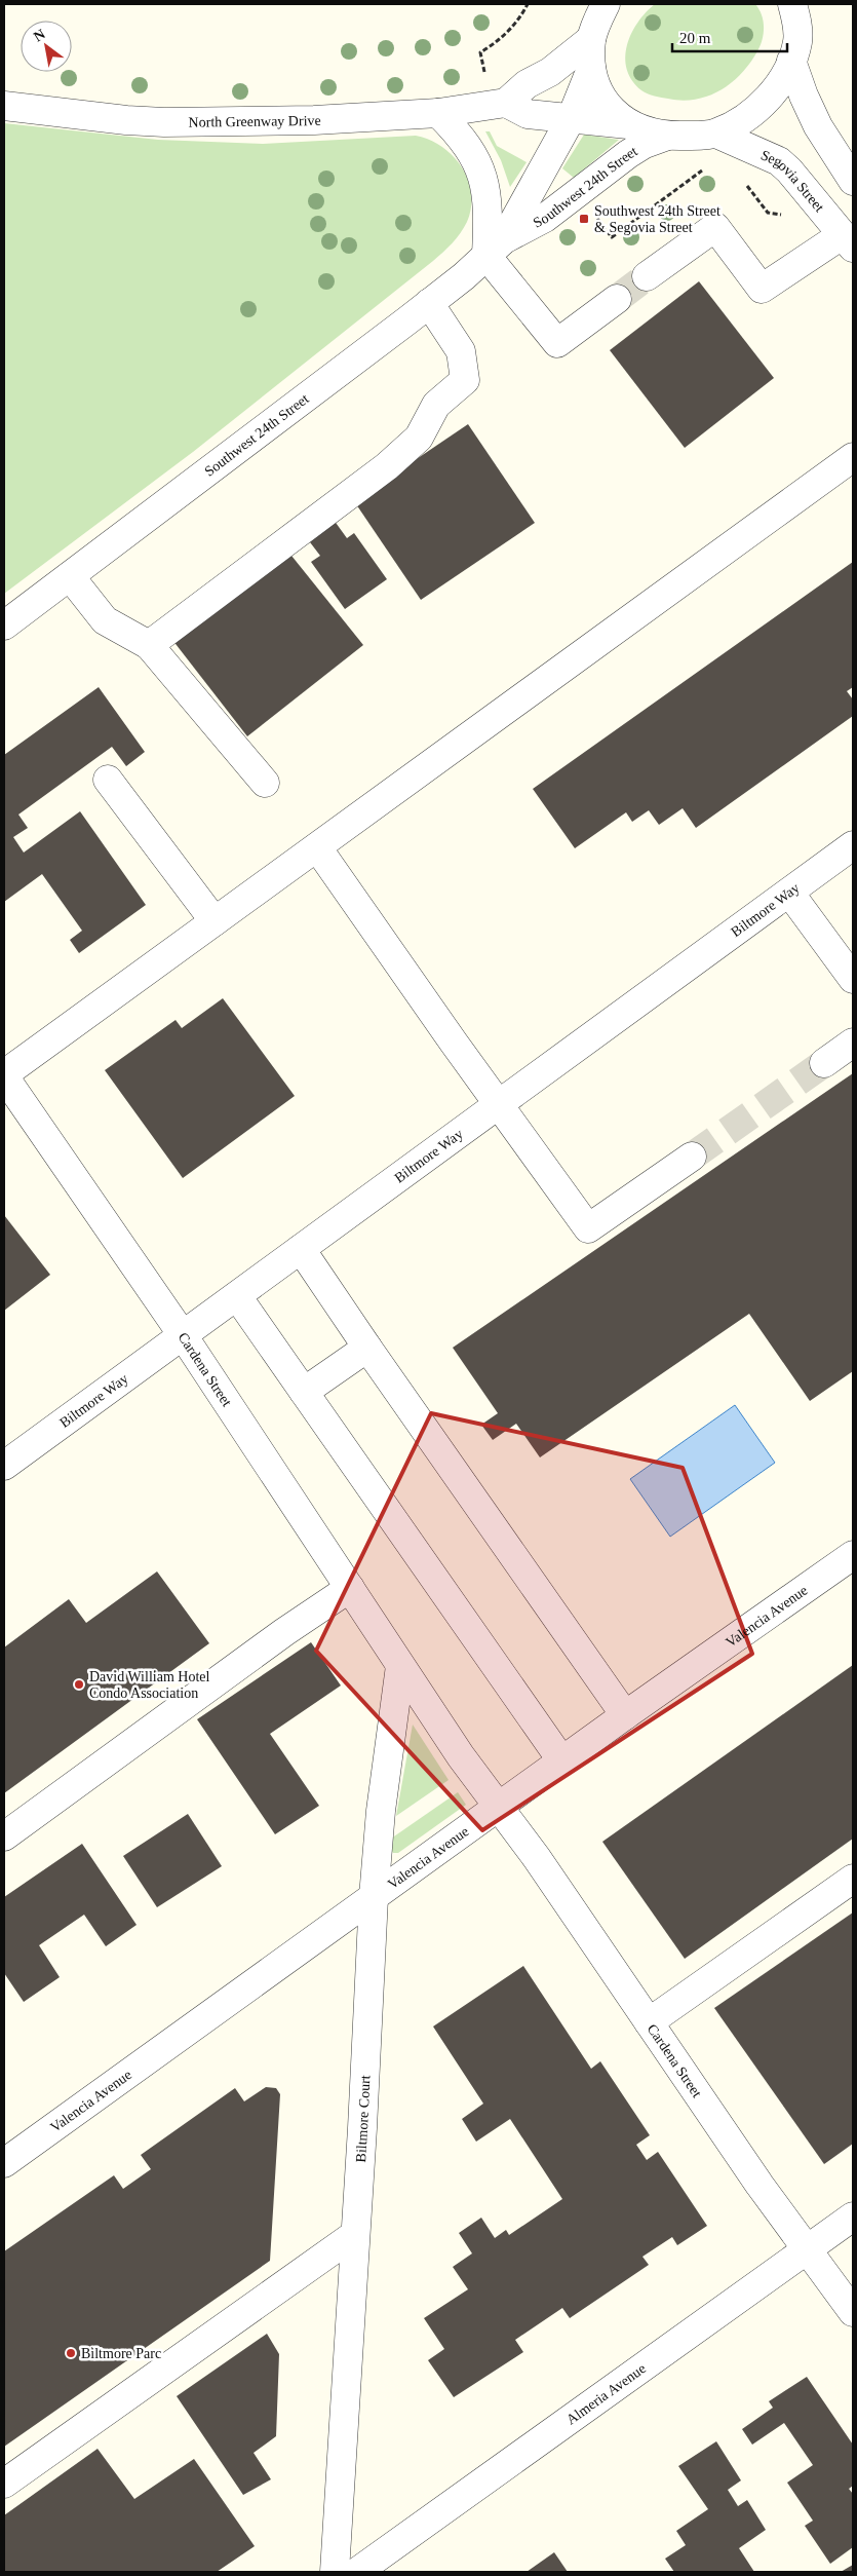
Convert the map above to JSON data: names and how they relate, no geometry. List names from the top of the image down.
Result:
{
  "streets": {
    "street": [
      "North Greenway Drive",
      "Segovia Street",
      "Southwest 24th Street",
      "Biltmore Way",
      "Cardena Street",
      "Valencia Avenue",
      "Biltmore Court",
      "Almeria Avenue"
    ]
  },
  "crossings": [
    ["Biltmore Way", "Cardena Street"],
    ["Cardena Street", "Valencia Avenue"],
    ["Cardena Street", "Biltmore Court"],
    ["Cardena Street", "Almeria Avenue"],
    ["Valencia Avenue", "Biltmore Court"]
  ],
  "places": {
    "transit": ["Southwest 24th Street & Segovia Street"],
    "other": ["David William Hotel Condo Association", "Biltmore Parc"]
  },
  "scale_bar": "20 m",
  "north": "top left"
}
